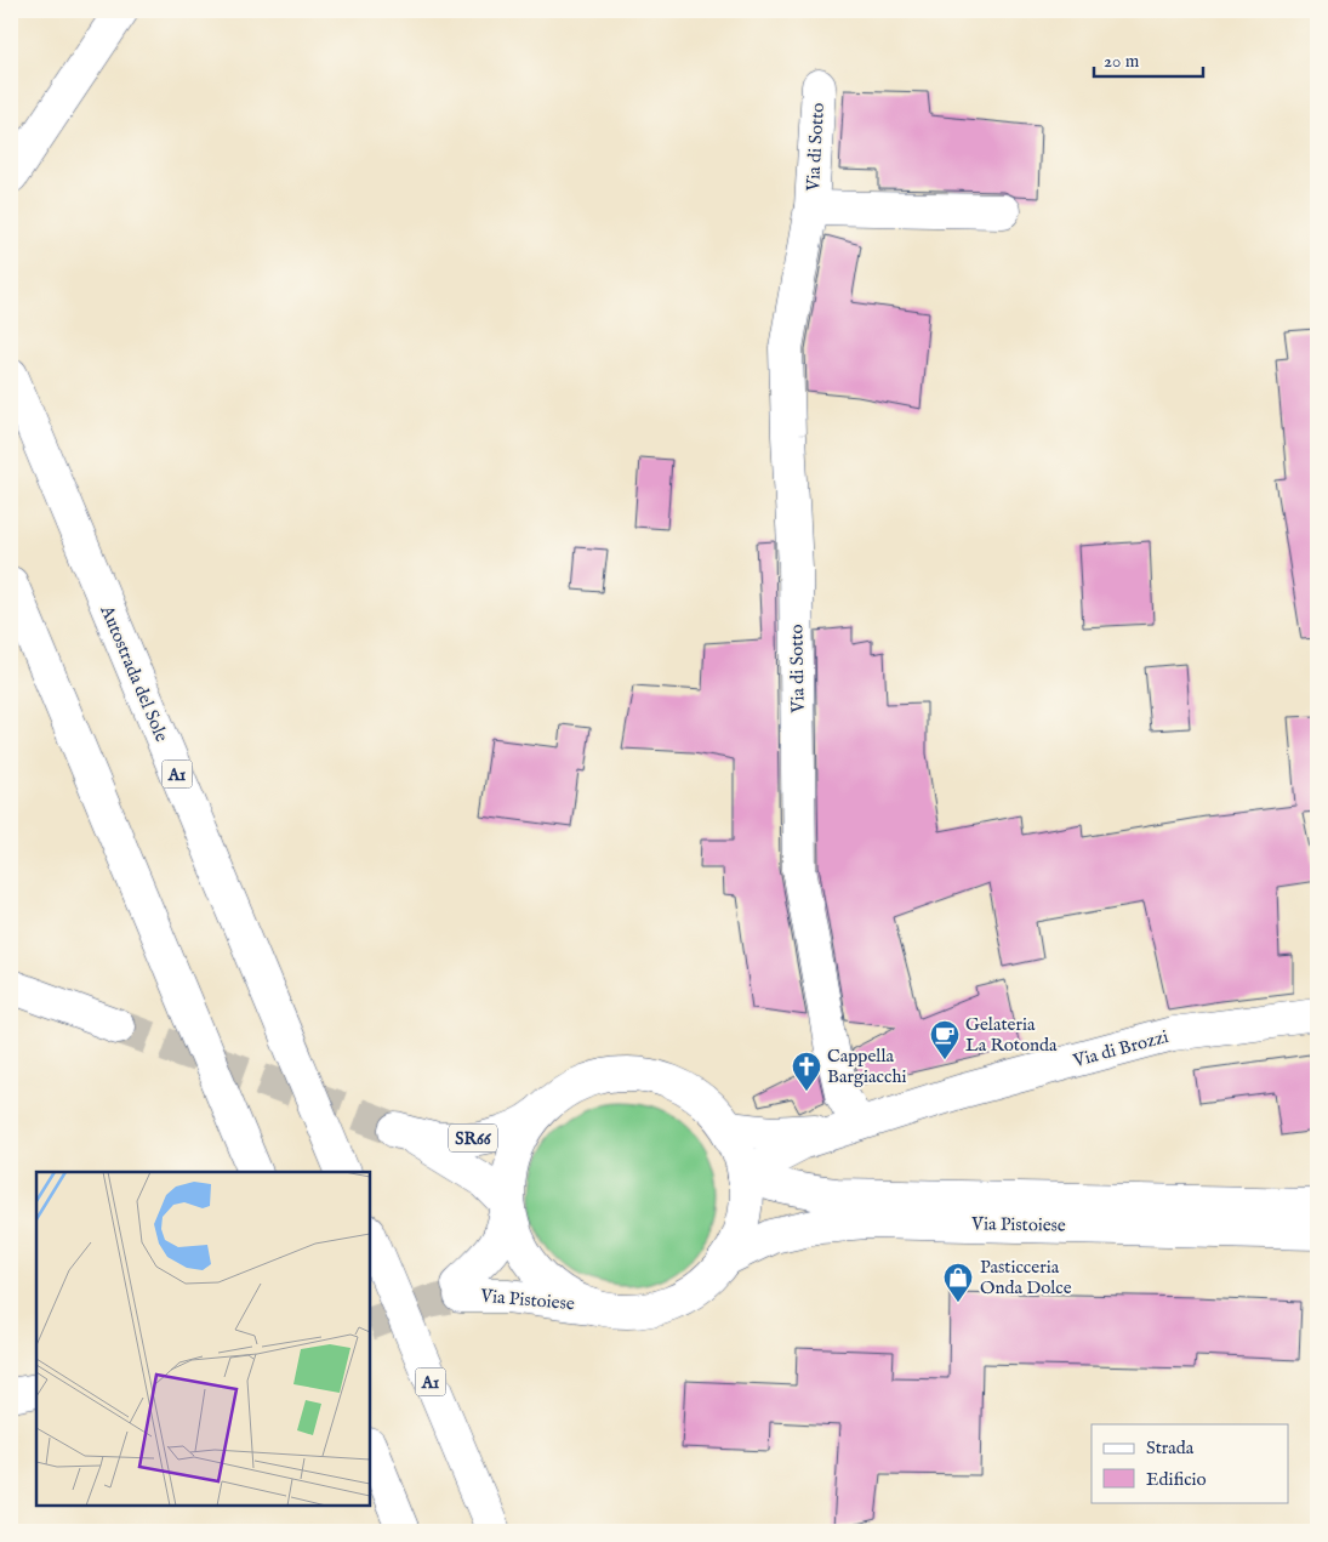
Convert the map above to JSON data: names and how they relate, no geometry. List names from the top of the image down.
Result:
{
  "streets": {
    "main road": [
      "Via di Sotto",
      "Autostrada del Sole",
      "A1",
      "Via di Brozzi",
      "SR66",
      "Via Pistoiese"
    ]
  },
  "crossings": [
    ["Via di Sotto", "Via di Brozzi"],
    ["Via di Brozzi", "Via Pistoiese"],
    ["SR66", "Via Pistoiese"]
  ],
  "places": {
    "cafe": ["Gelateria La Rotonda"],
    "church": ["Cappella Bargiacchi"],
    "shop": ["Pasticceria Onda Dolce"]
  },
  "legend": ["Strada", "Edificio"],
  "scale_bar": "20 m"
}
